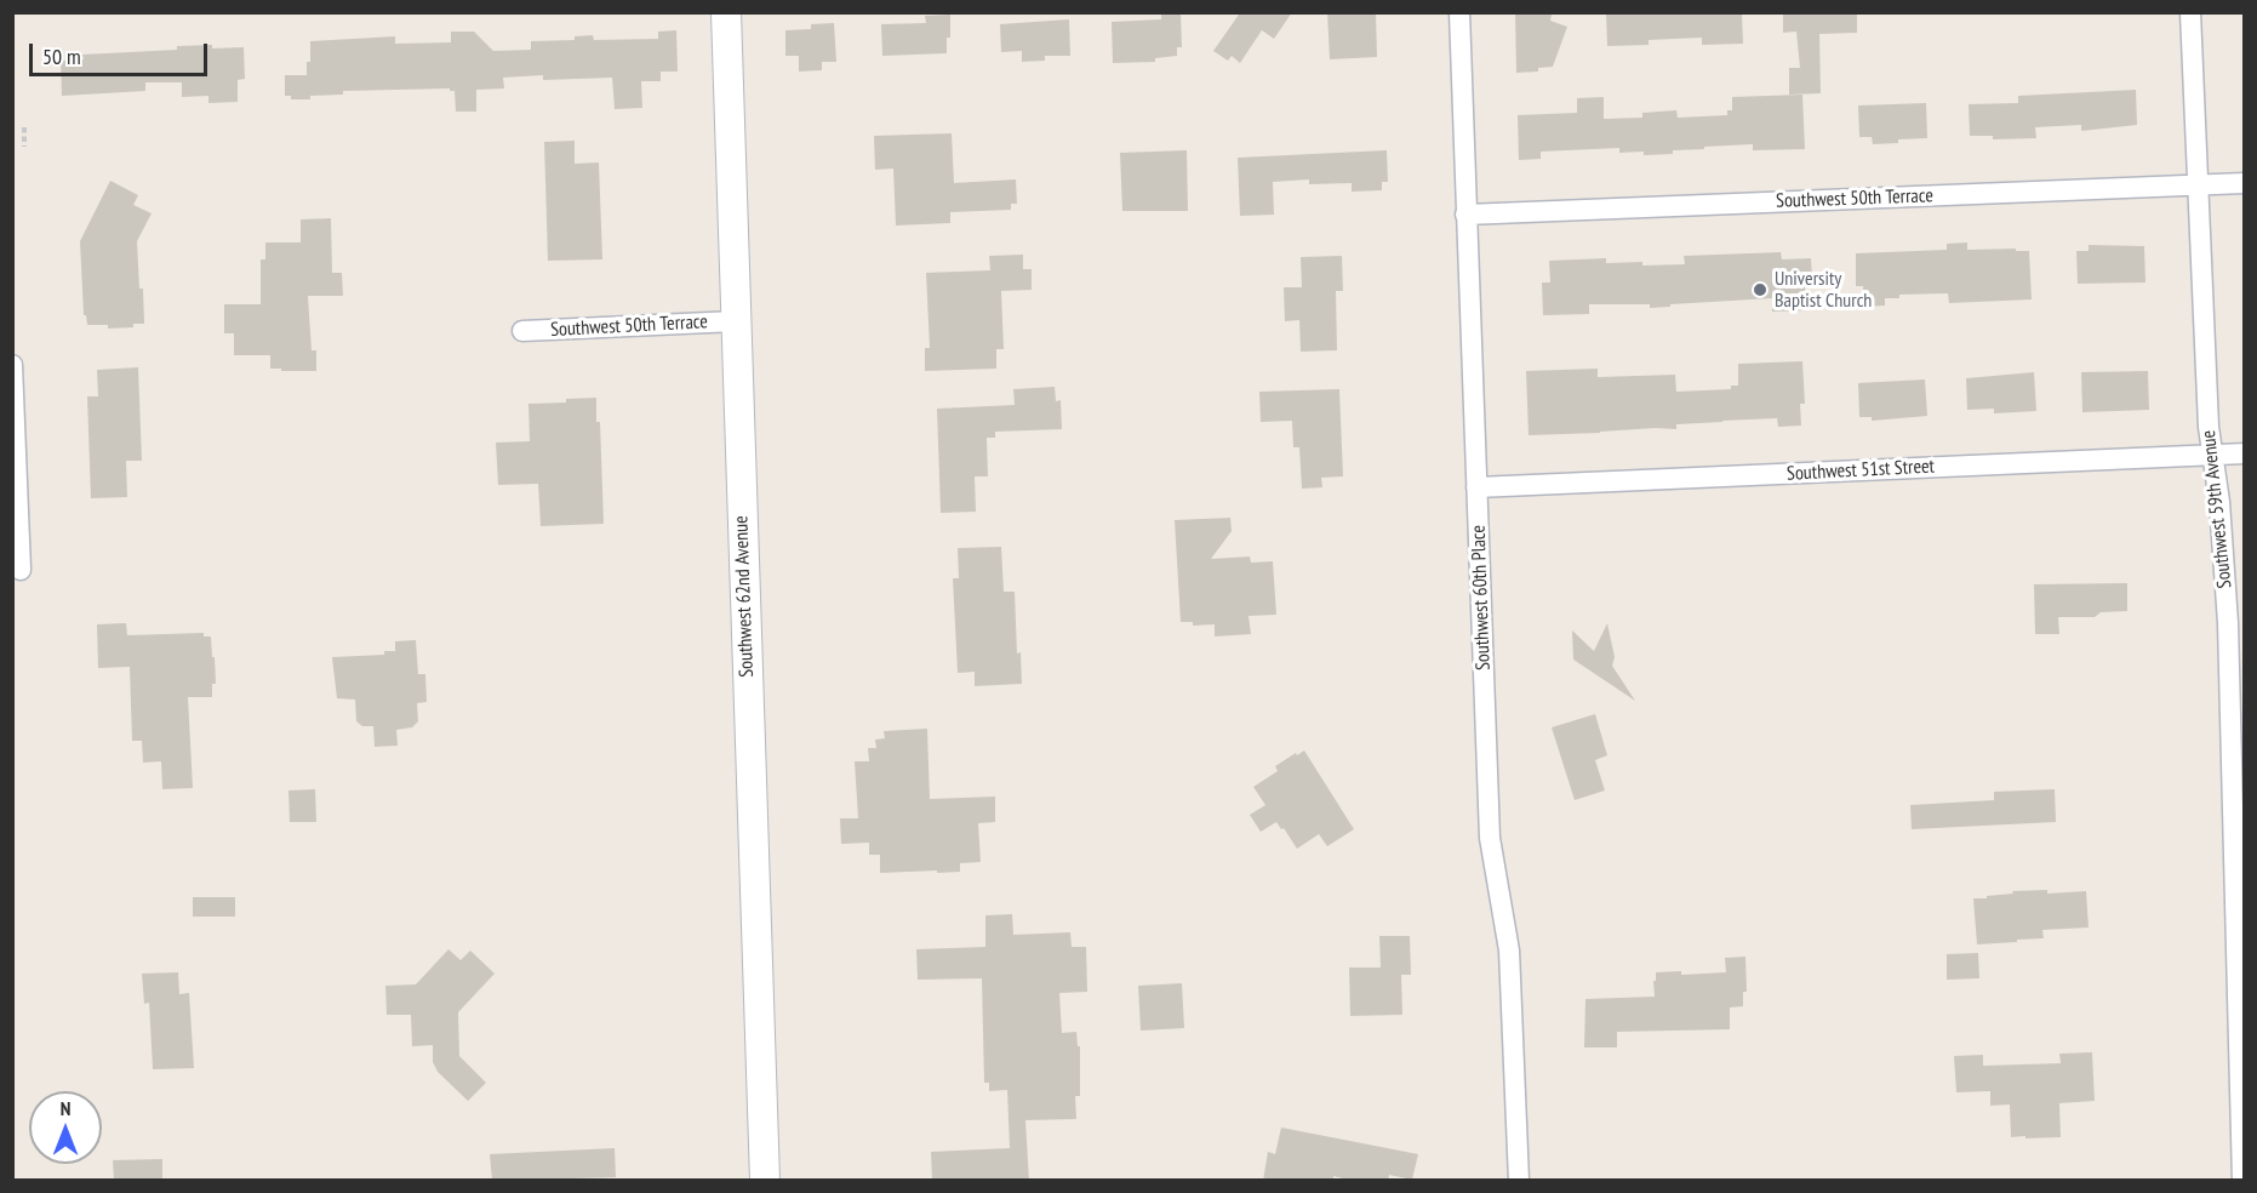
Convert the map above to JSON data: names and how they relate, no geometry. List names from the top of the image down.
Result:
{
  "streets": {
    "street": [
      "Southwest 50th Terrace",
      "Southwest 51st Street",
      "Southwest 59th Avenue",
      "Southwest 62nd Avenue",
      "Southwest 60th Place"
    ]
  },
  "crossings": [
    ["Southwest 50th Terrace", "Southwest 59th Avenue"],
    ["Southwest 50th Terrace", "Southwest 62nd Avenue"],
    ["Southwest 50th Terrace", "Southwest 60th Place"],
    ["Southwest 51st Street", "Southwest 59th Avenue"],
    ["Southwest 51st Street", "Southwest 60th Place"]
  ],
  "places": ["University Baptist Church"],
  "scale_bar": "50 m",
  "north": "top"
}
